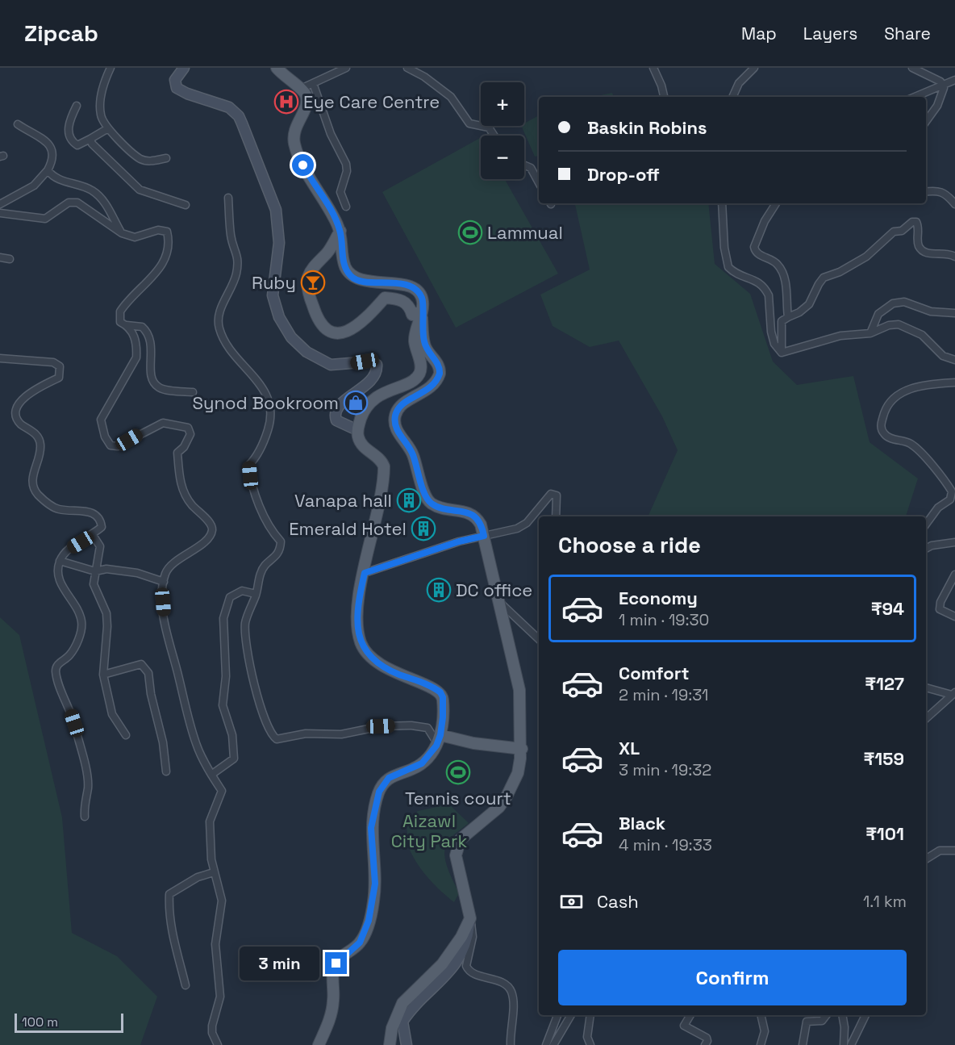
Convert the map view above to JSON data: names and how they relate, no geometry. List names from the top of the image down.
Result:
{
  "parks": ["Aizawl City Park"],
  "places": {
    "hospital": ["Eye Care Centre"],
    "sports": ["Lammual", "Tennis court"],
    "bar": ["Ruby"],
    "shop": ["Synod Bookroom"],
    "building": ["Vanapa hall", "Emerald Hotel", "DC office"]
  },
  "scale_bar": "100 m",
  "page": {
    "header": "Zipcab",
    "nav": ["Map", "Layers", "Share"],
    "map_buttons": ["+", "−"],
    "banner": ["Baskin Robins", "Drop-off"],
    "heading": "Choose a ride",
    "list": [
      {
        "name": "Economy",
        "note": "1 min · 19:30",
        "value": "₹94"
      },
      {
        "name": "Comfort",
        "note": "2 min · 19:31",
        "value": "₹127"
      },
      {
        "name": "XL",
        "note": "3 min · 19:32",
        "value": "₹159"
      },
      {
        "name": "Black",
        "note": "4 min · 19:33",
        "value": "₹101"
      }
    ],
    "pay": ["Cash", "1.1 km"],
    "buttons": "Confirm",
    "bubble": "3 min",
    "scale": "100 m"
  }
}
